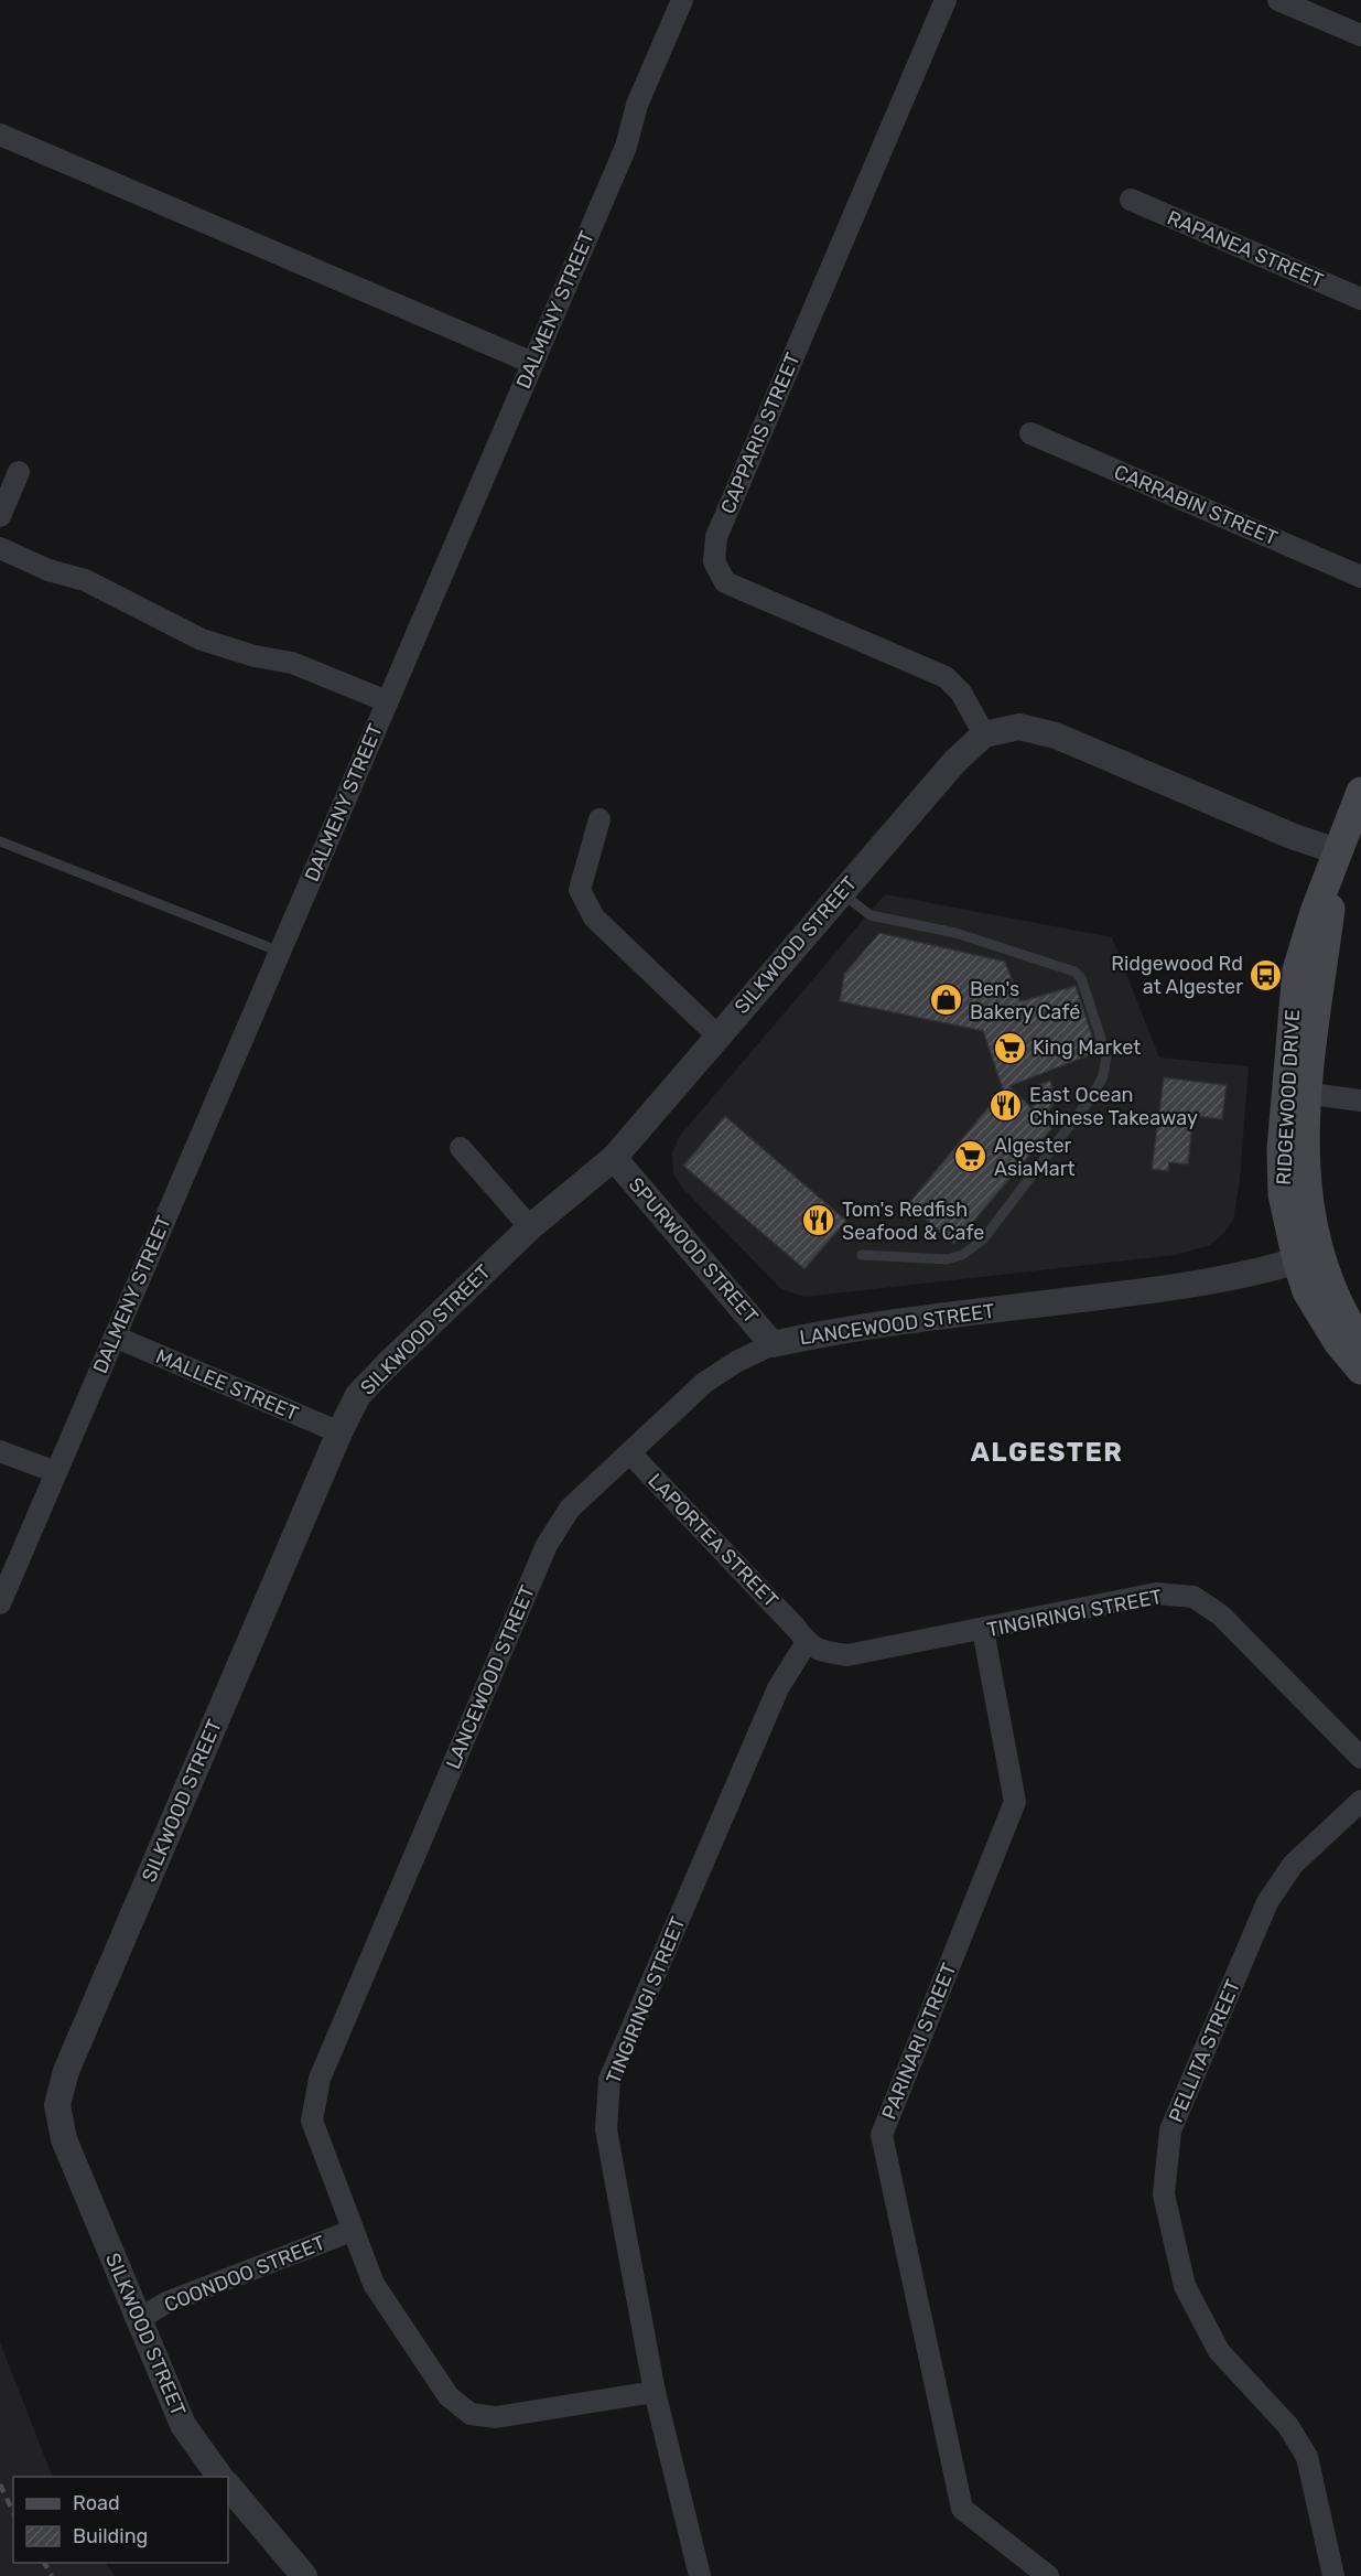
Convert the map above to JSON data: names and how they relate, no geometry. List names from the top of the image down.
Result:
{
  "streets": {
    "main road": ["RIDGEWOOD DRIVE"],
    "street": [
      "RAPANEA STREET",
      "DALMENY STREET",
      "CAPPARIS STREET",
      "CARRABIN STREET",
      "SILKWOOD STREET",
      "SPURWOOD STREET",
      "LANCEWOOD STREET",
      "MALLEE STREET",
      "LAPORTEA STREET",
      "TINGIRINGI STREET",
      "PARINARI STREET",
      "PELLITA STREET",
      "COONDOO STREET"
    ]
  },
  "crossings": [
    ["DALMENY STREET", "MALLEE STREET"],
    ["CAPPARIS STREET", "SILKWOOD STREET"],
    ["SILKWOOD STREET", "SPURWOOD STREET"],
    ["SILKWOOD STREET", "MALLEE STREET"],
    ["SILKWOOD STREET", "COONDOO STREET"],
    ["RIDGEWOOD DRIVE", "LANCEWOOD STREET"],
    ["SPURWOOD STREET", "LANCEWOOD STREET"],
    ["LANCEWOOD STREET", "LAPORTEA STREET"],
    ["LANCEWOOD STREET", "TINGIRINGI STREET"],
    ["LANCEWOOD STREET", "COONDOO STREET"],
    ["LAPORTEA STREET", "TINGIRINGI STREET"],
    ["TINGIRINGI STREET", "PARINARI STREET"]
  ],
  "districts": ["ALGESTER"],
  "places": {
    "bus stop": ["Ridgewood Rd at Algester"],
    "shop": ["Ben's Bakery Café"],
    "supermarket": ["King Market", "Algester AsiaMart"],
    "restaurant": ["East Ocean Chinese Takeaway", "Tom's Redfish Seafood & Cafe"]
  },
  "legend": ["Road", "Building"]
}
